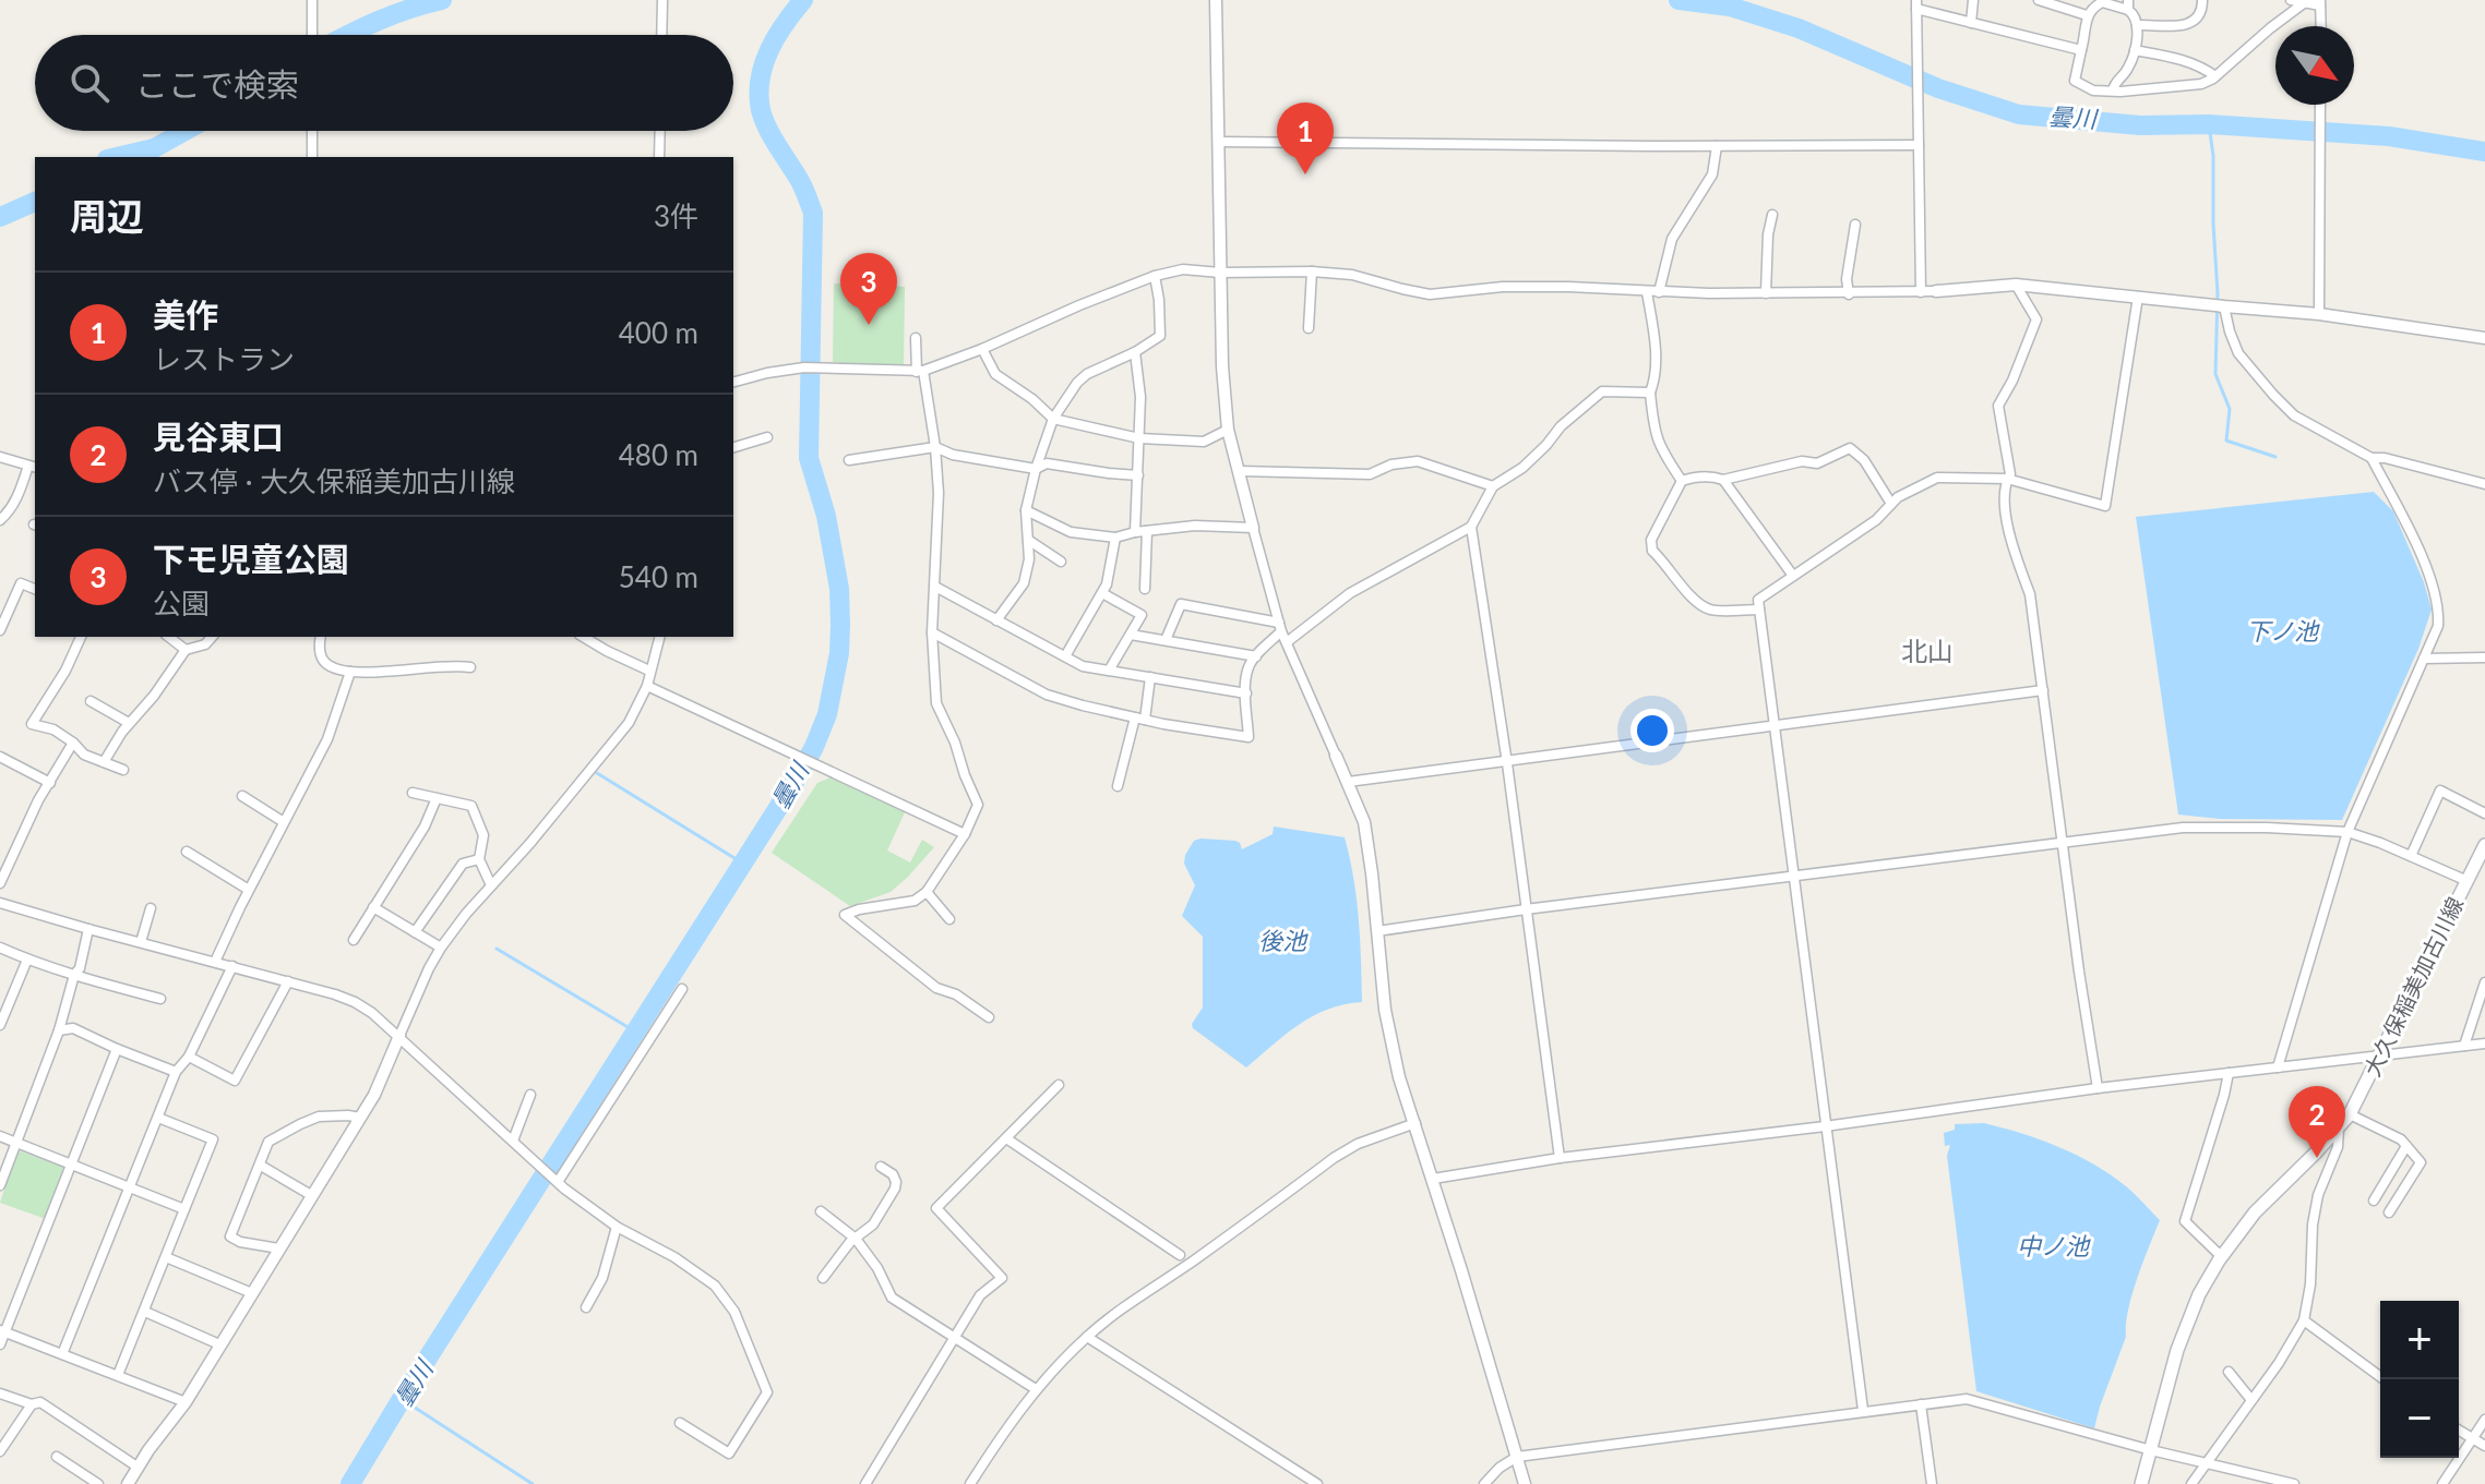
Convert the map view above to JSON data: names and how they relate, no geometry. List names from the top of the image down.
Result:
{
  "streets": {
    "main road": ["大久保稲美加古川線"]
  },
  "districts": ["北山"],
  "water": [
    "曇川",
    "下ノ池",
    "後池",
    "中ノ池"
  ],
  "north": "bottom right",
  "page": {
    "search": "ここで検索",
    "pins": ["1", "3", "2"],
    "heading": ["周辺", "3件"],
    "list": [
      {
        "mark": "1",
        "name": "美作",
        "note": "レストラン",
        "value": "400 m"
      },
      {
        "mark": "2",
        "name": "見谷東口",
        "note": "バス停 · 大久保稲美加古川線",
        "value": "480 m"
      },
      {
        "mark": "3",
        "name": "下モ児童公園",
        "note": "公園",
        "value": "540 m"
      }
    ],
    "map_buttons": ["+", "−"]
  }
}
